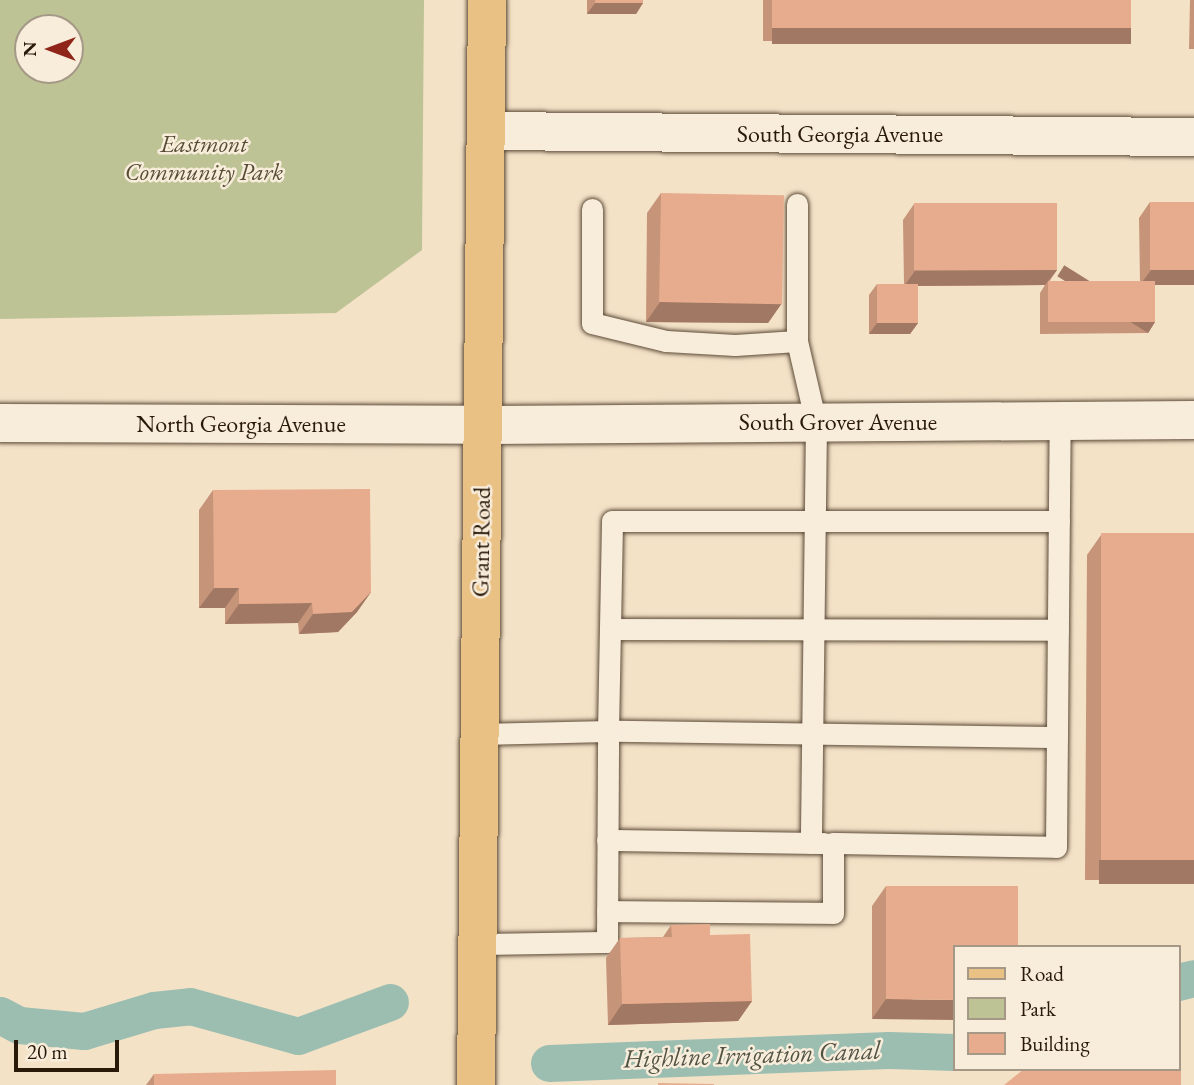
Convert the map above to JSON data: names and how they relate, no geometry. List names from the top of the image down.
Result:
{
  "streets": {
    "main road": ["Grant Road"],
    "street": ["South Georgia Avenue", "South Grover Avenue", "North Georgia Avenue"]
  },
  "crossings": [
    ["South Georgia Avenue", "Grant Road"],
    ["South Grover Avenue", "North Georgia Avenue"],
    ["South Grover Avenue", "Grant Road"],
    ["North Georgia Avenue", "Grant Road"]
  ],
  "water": ["Highline Irrigation Canal"],
  "parks": ["Eastmont Community Park"],
  "legend": ["Road", "Park", "Building"],
  "scale_bar": "20 m",
  "north": "left"
}
